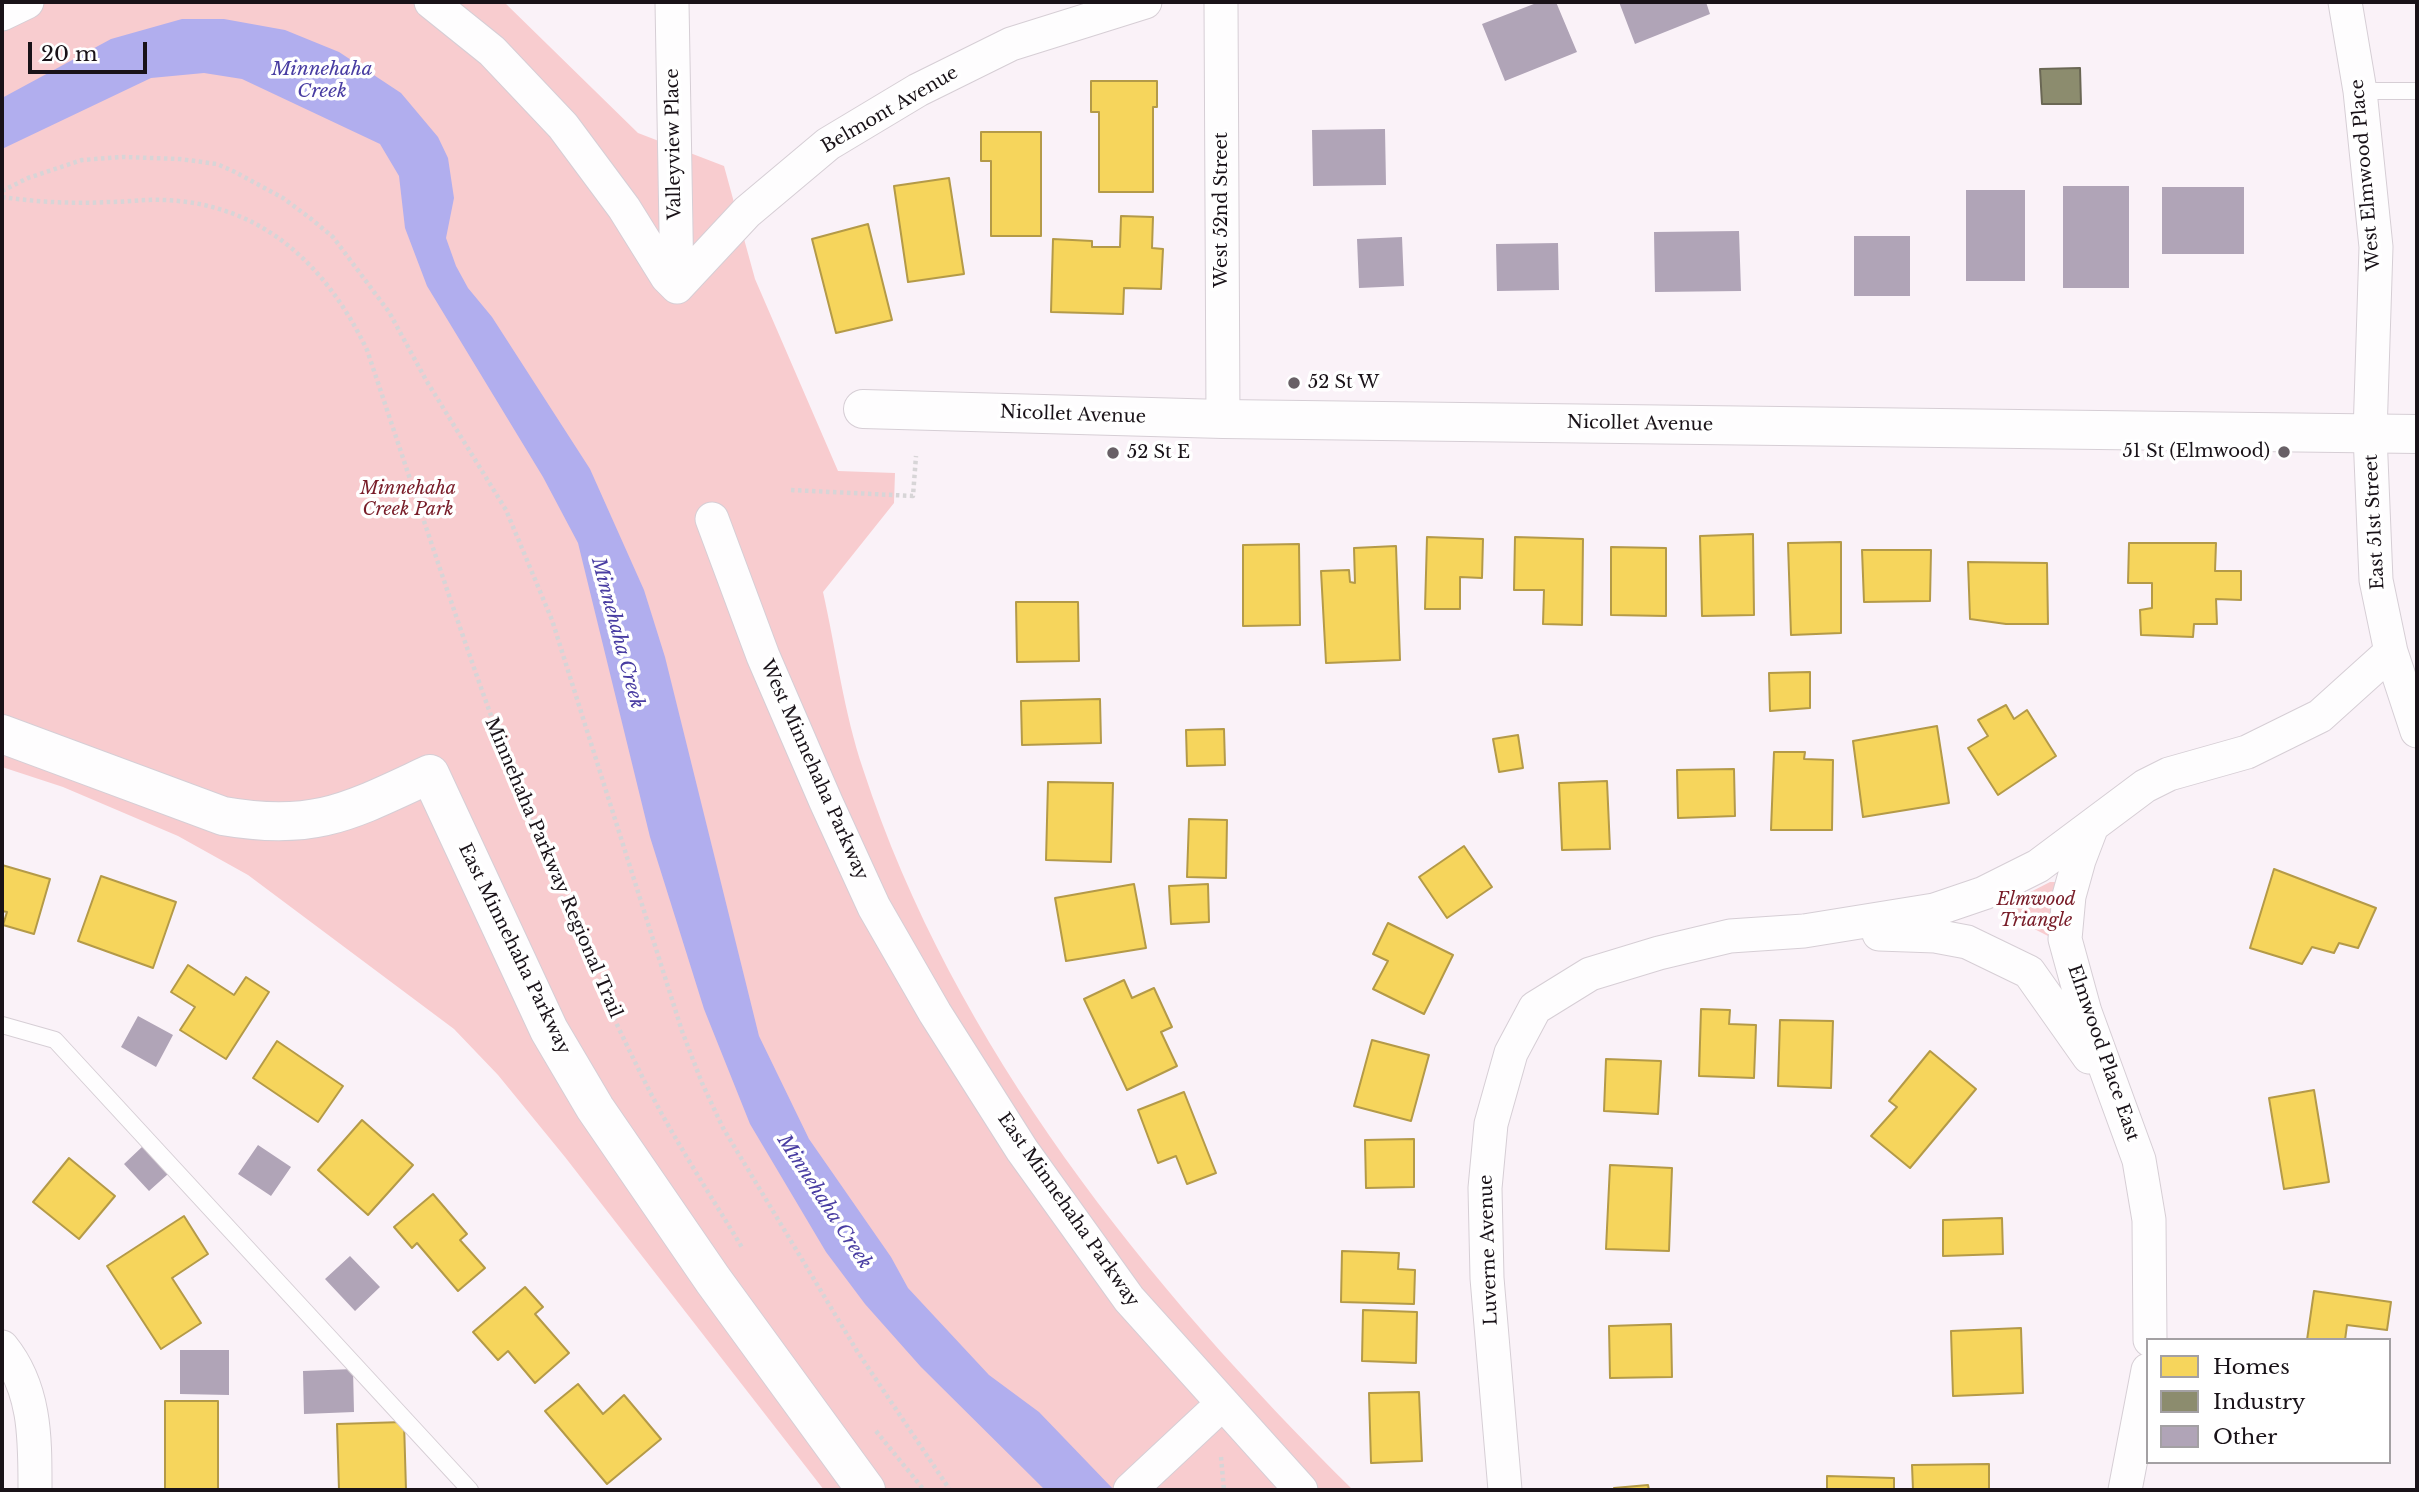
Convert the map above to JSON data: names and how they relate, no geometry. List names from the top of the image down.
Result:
{
  "streets": {
    "main road": ["Nicollet Avenue", "East Minnehaha Parkway"],
    "street": [
      "Belmont Avenue",
      "Valleyview Place",
      "West Elmwood Place",
      "West 52nd Street",
      "East 51st Street",
      "West Minnehaha Parkway",
      "Elmwood Place East",
      "Luverne Avenue"
    ],
    "path": ["Minnehaha Parkway Regional Trail"]
  },
  "crossings": [
    ["Belmont Avenue", "Valleyview Place"],
    ["West Elmwood Place", "Nicollet Avenue"],
    ["West Elmwood Place", "East 51st Street"],
    ["West 52nd Street", "Nicollet Avenue"],
    ["Nicollet Avenue", "East 51st Street"],
    ["West Minnehaha Parkway", "East Minnehaha Parkway"],
    ["Elmwood Place East", "Luverne Avenue"]
  ],
  "water": ["Minnehaha Creek"],
  "parks": ["Minnehaha Creek Park", "Elmwood Triangle"],
  "places": ["52 St W", "51 St (Elmwood)", "52 St E"],
  "legend": ["Homes", "Industry", "Other"],
  "scale_bar": "20 m"
}
